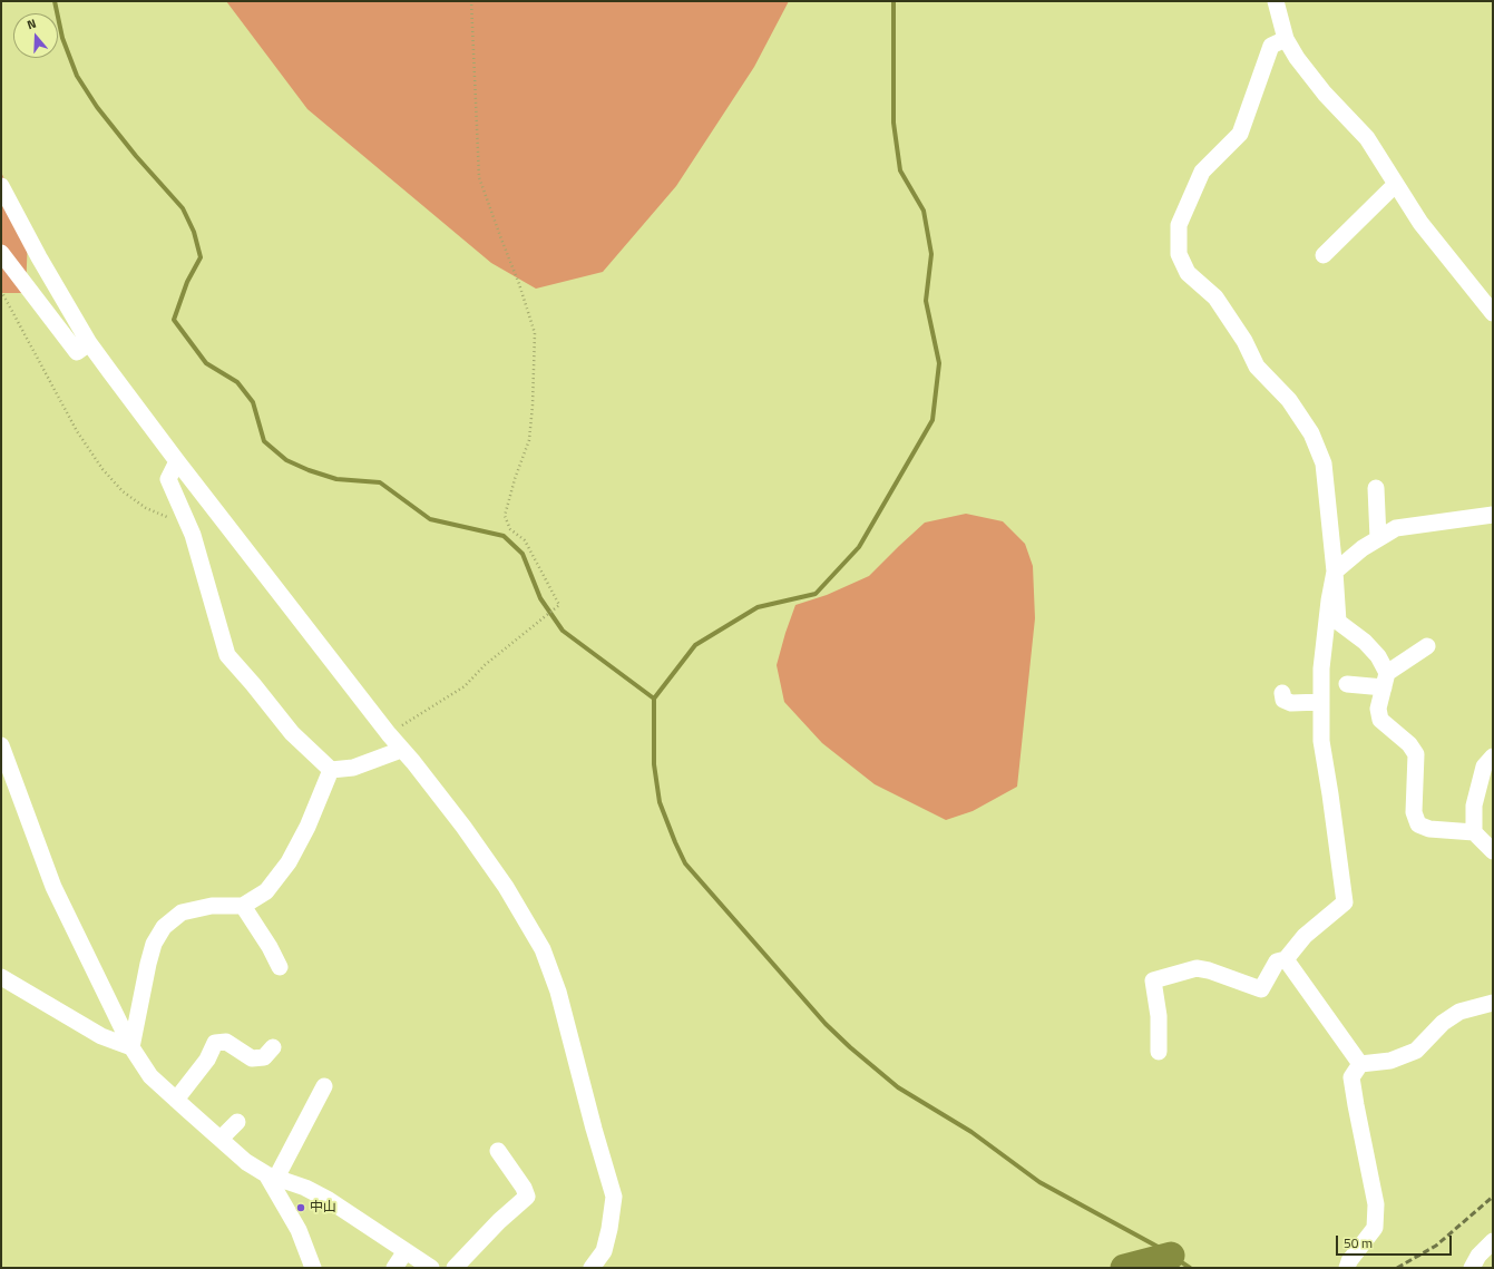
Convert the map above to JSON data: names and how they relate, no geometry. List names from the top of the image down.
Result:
{
  "places": ["中山"],
  "scale_bar": "50 m",
  "north": "top"
}
